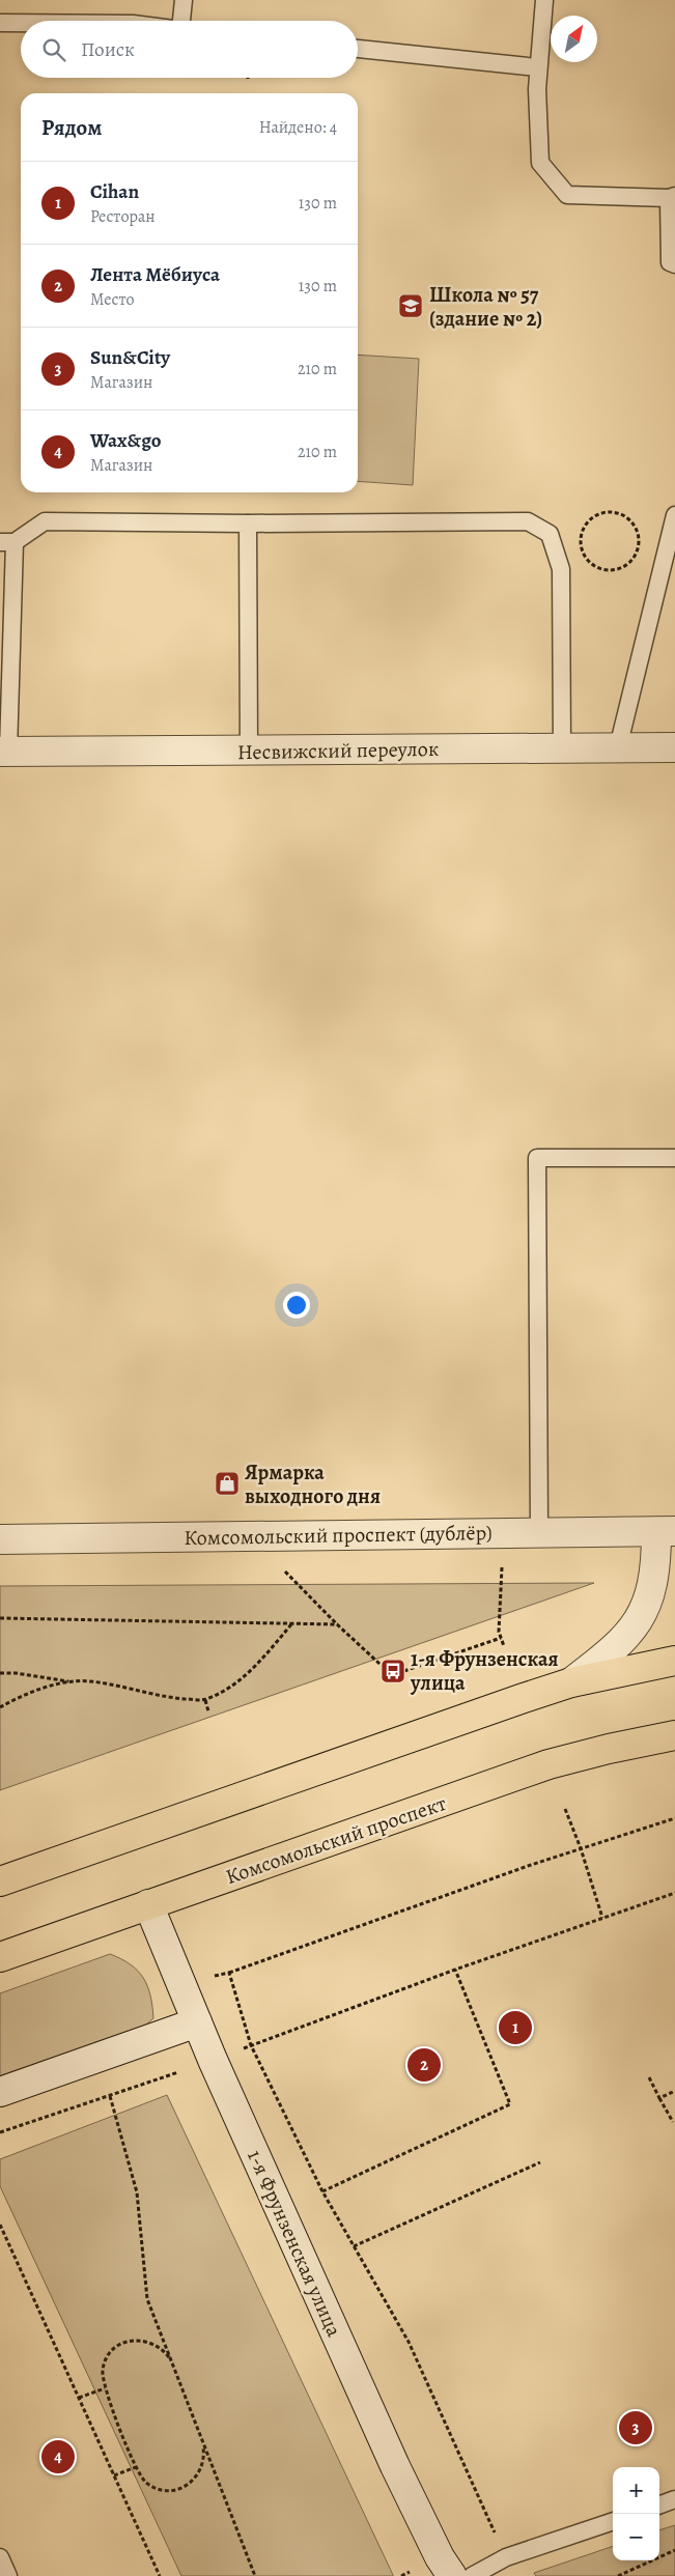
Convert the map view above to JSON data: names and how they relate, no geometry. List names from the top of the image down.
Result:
{
  "streets": {
    "main road": ["Комсомольский проспект"],
    "street": ["Несвижский переулок", "Комсомольский проспект (дублёр)", "1-я Фрунзенская улица"]
  },
  "crossings": [
    ["Комсомольский проспект", "1-я Фрунзенская улица"]
  ],
  "places": {
    "school or university": ["Школа № 57 (здание № 2)"],
    "shop": ["Ярмарка выходного дня"],
    "bus stop": ["1-я Фрунзенская улица"]
  },
  "north": "top right",
  "page": {
    "search": "Поиск",
    "heading": ["Рядом", "Найдено: 4"],
    "list": [
      {
        "mark": "1",
        "name": "Cihan",
        "note": "Ресторан",
        "value": "130 m"
      },
      {
        "mark": "2",
        "name": "Лента Мёбиуса",
        "note": "Место",
        "value": "130 m"
      },
      {
        "mark": "3",
        "name": "Sun&City",
        "note": "Магазин",
        "value": "210 m"
      },
      {
        "mark": "4",
        "name": "Wax&go",
        "note": "Магазин",
        "value": "210 m"
      }
    ],
    "pins": [
      "1",
      "2",
      "3",
      "4"
    ],
    "map_buttons": ["+", "−"]
  }
}
